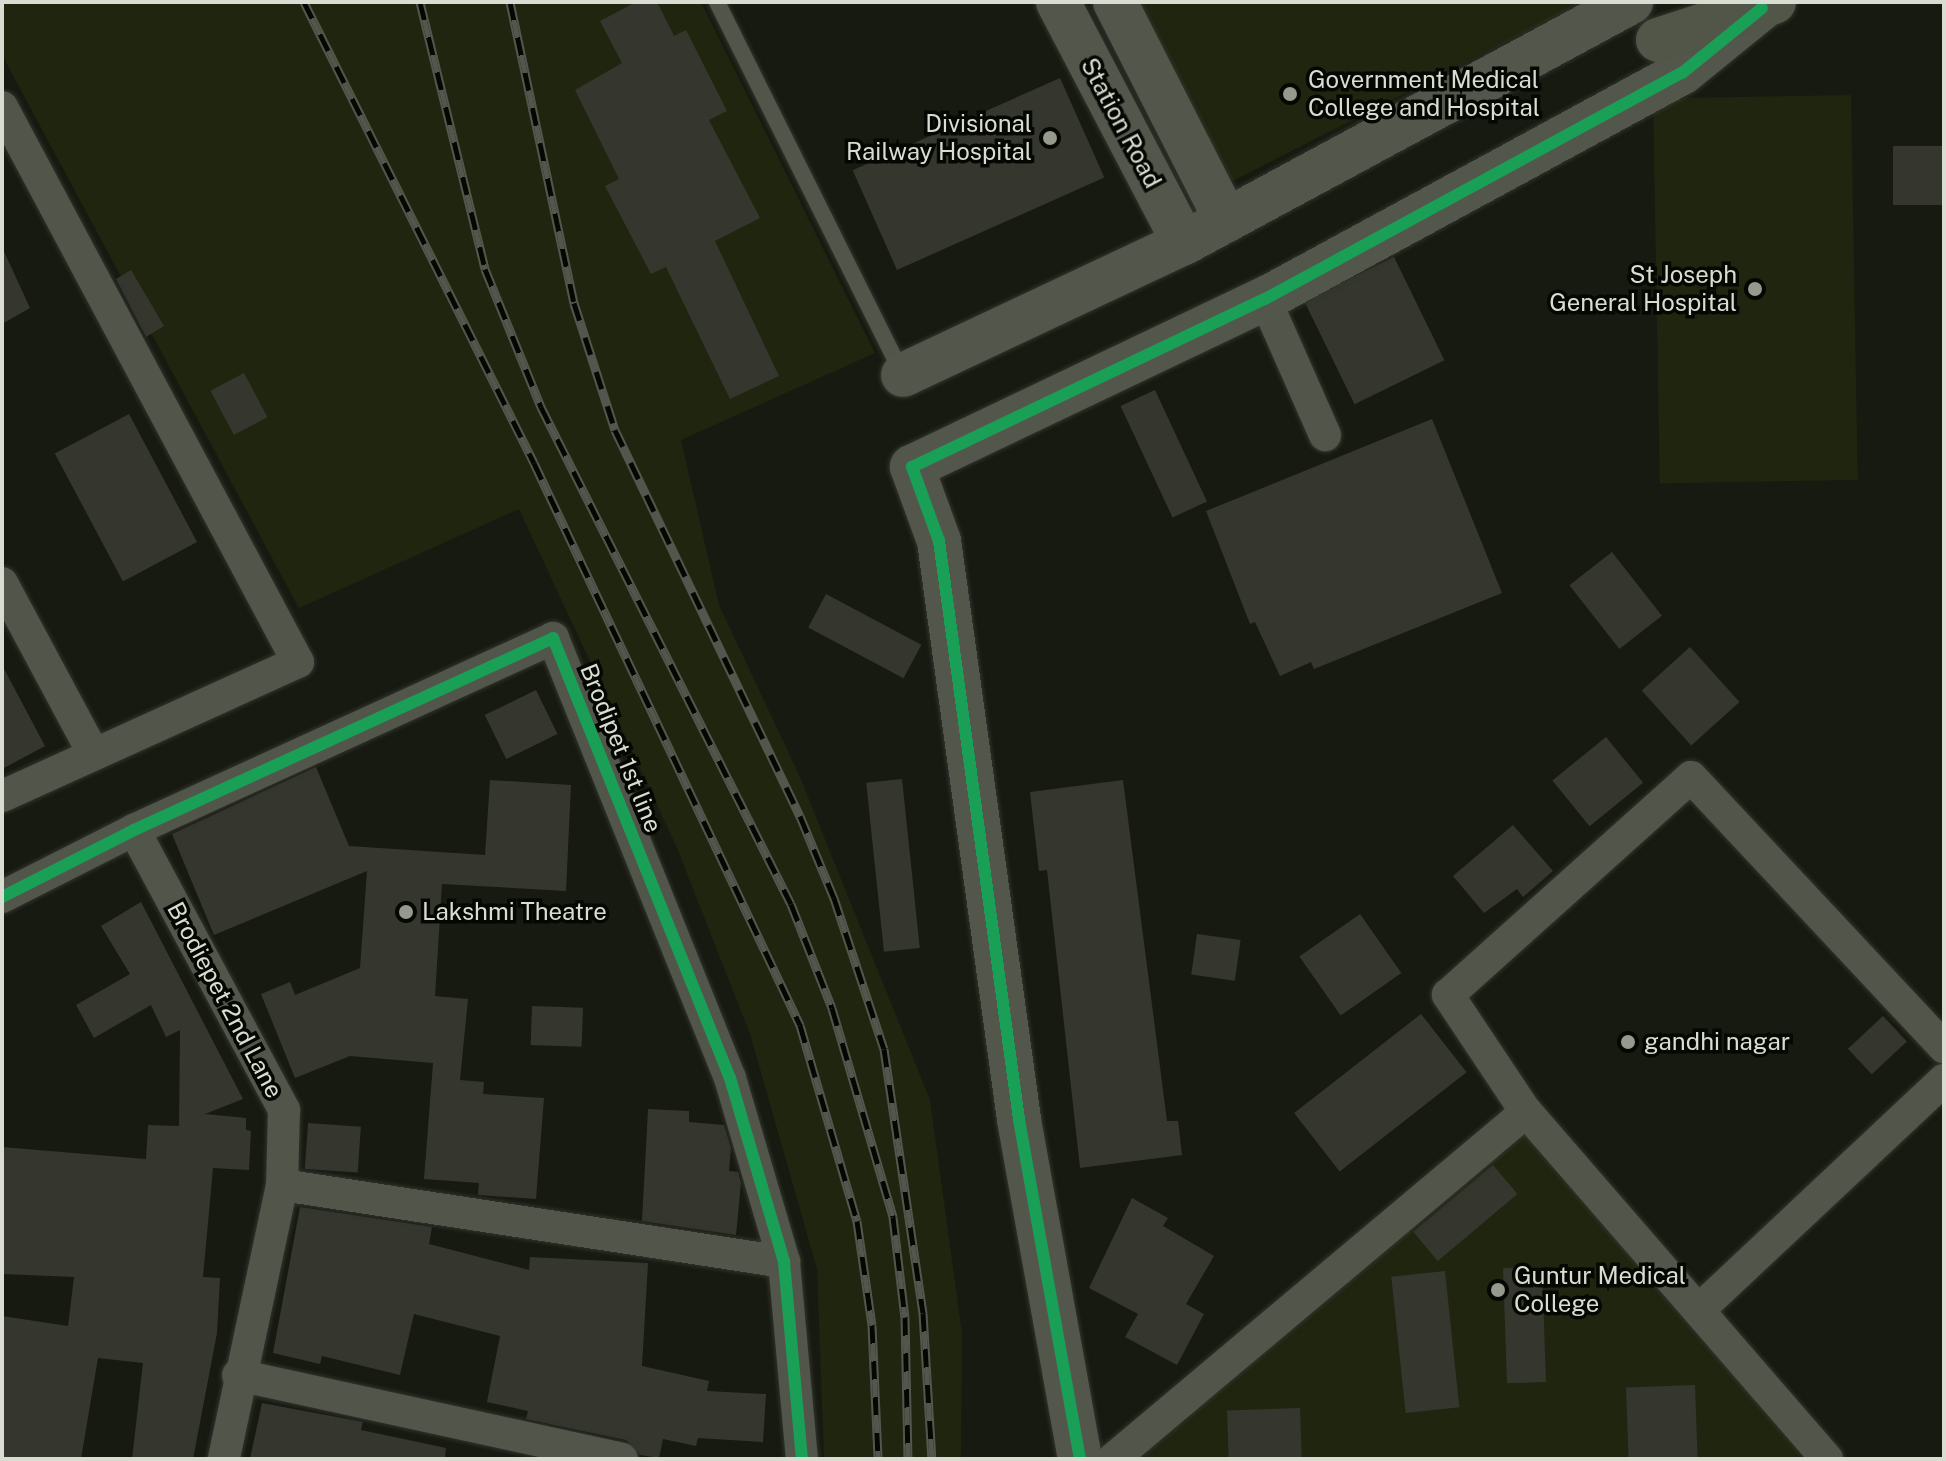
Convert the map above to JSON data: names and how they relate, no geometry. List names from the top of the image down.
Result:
{
  "streets": {
    "street": ["Station Road", "Brodipet 1st line", "Brodiepet 2nd Lane"]
  },
  "crossings": [
    ["Brodipet 1st line", "Brodiepet 2nd Lane"]
  ],
  "places": [
    "Government Medical College and Hospital",
    "Divisional Railway Hospital",
    "St Joseph General Hospital",
    "Lakshmi Theatre",
    "gandhi nagar",
    "Guntur Medical College"
  ]
}
